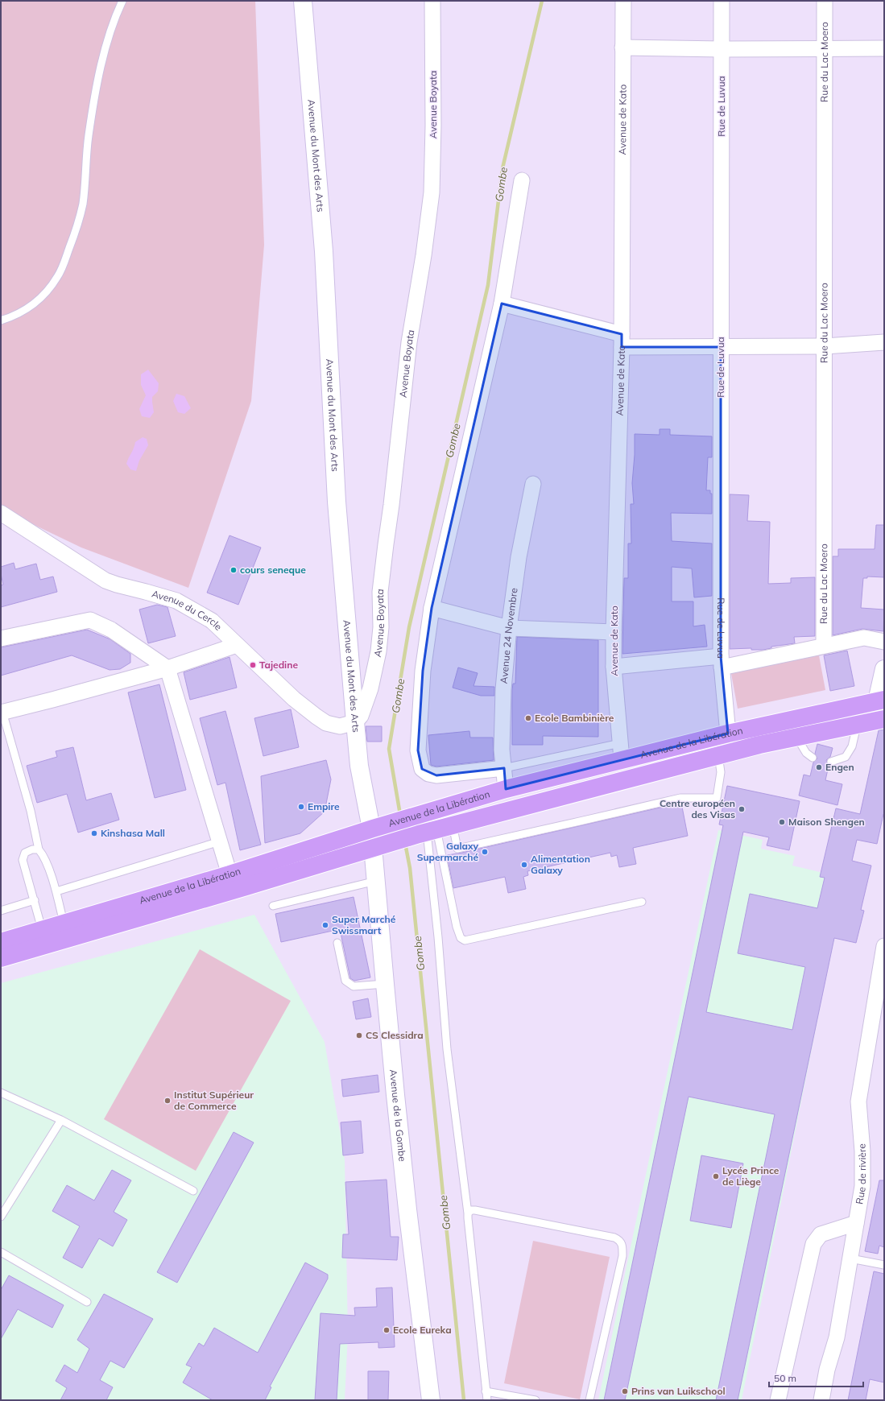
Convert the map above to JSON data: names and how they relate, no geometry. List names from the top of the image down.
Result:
{
  "streets": {
    "main road": ["Avenue de la Libération"],
    "street": [
      "Rue du Lac Moero",
      "Avenue Boyata",
      "Rue de Luvua",
      "Avenue de Kato",
      "Avenue du Mont des Arts",
      "Avenue du Cercle",
      "Avenue 24 Novembre",
      "Avenue de la Gombe",
      "Rue de rivière"
    ]
  },
  "crossings": [
    ["Avenue Boyata", "Avenue du Mont des Arts"],
    ["Avenue Boyata", "Avenue du Cercle"],
    ["Rue de Luvua", "Avenue de la Libération"],
    ["Avenue de Kato", "Avenue de la Libération"],
    ["Avenue du Mont des Arts", "Avenue du Cercle"],
    ["Avenue du Mont des Arts", "Avenue de la Libération"],
    ["Avenue du Mont des Arts", "Avenue de la Gombe"],
    ["Avenue 24 Novembre", "Avenue de la Libération"],
    ["Avenue de la Libération", "Avenue de la Gombe"]
  ],
  "water": ["Gombe"],
  "places": [
    "cours seneque",
    "Tajedine",
    "Ecole Bambinière",
    "Engen",
    "Empire",
    "Centre européen des Visas",
    "Maison Shengen",
    "Kinshasa Mall",
    "Galaxy Supermarché",
    "Alimentation Galaxy",
    "Super Marché Swissmart",
    "CS Clessidra",
    "Institut Supérieur de Commerce",
    "Lycée Prince de Liège",
    "Ecole Eureka",
    "Prins van Luikschool"
  ],
  "scale_bar": "50 m"
}
